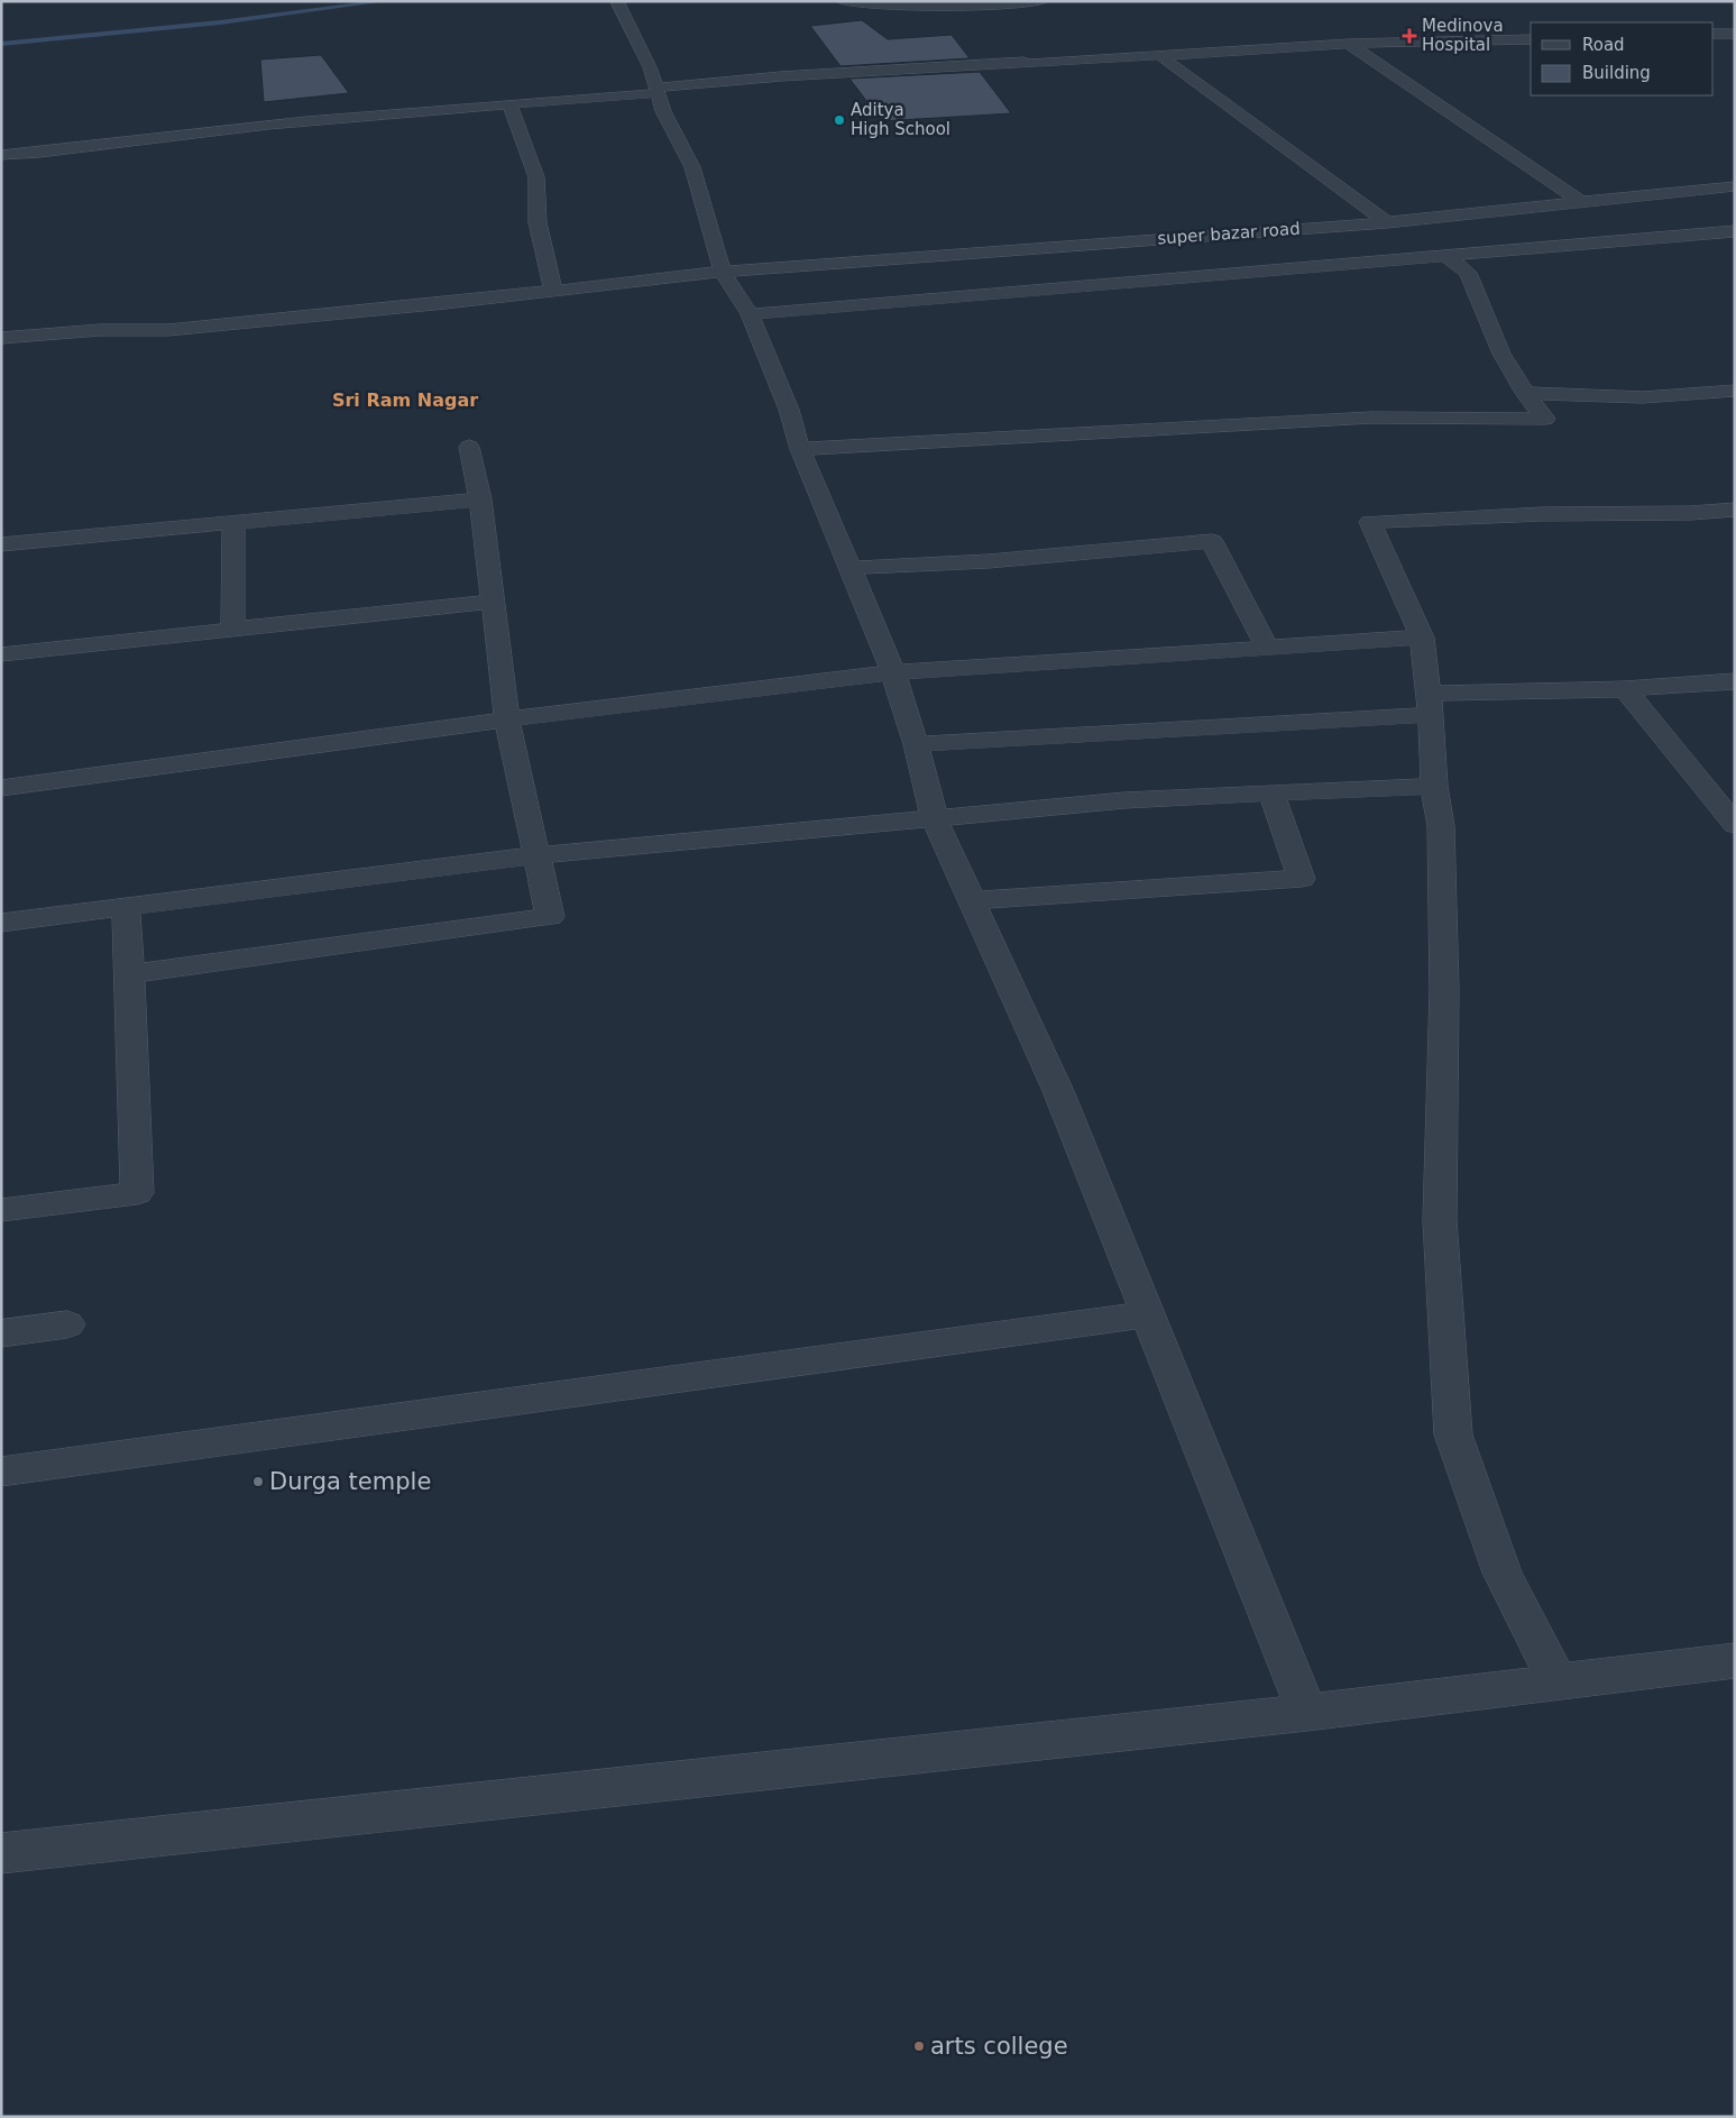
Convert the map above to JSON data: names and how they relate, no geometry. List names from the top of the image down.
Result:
{
  "streets": {
    "street": ["super bazar road"]
  },
  "districts": ["Sri Ram Nagar"],
  "places": {
    "health": ["Medinova Hospital"],
    "other": ["Aditya High School", "Durga temple", "arts college"]
  },
  "legend": ["Road", "Building"]
}
